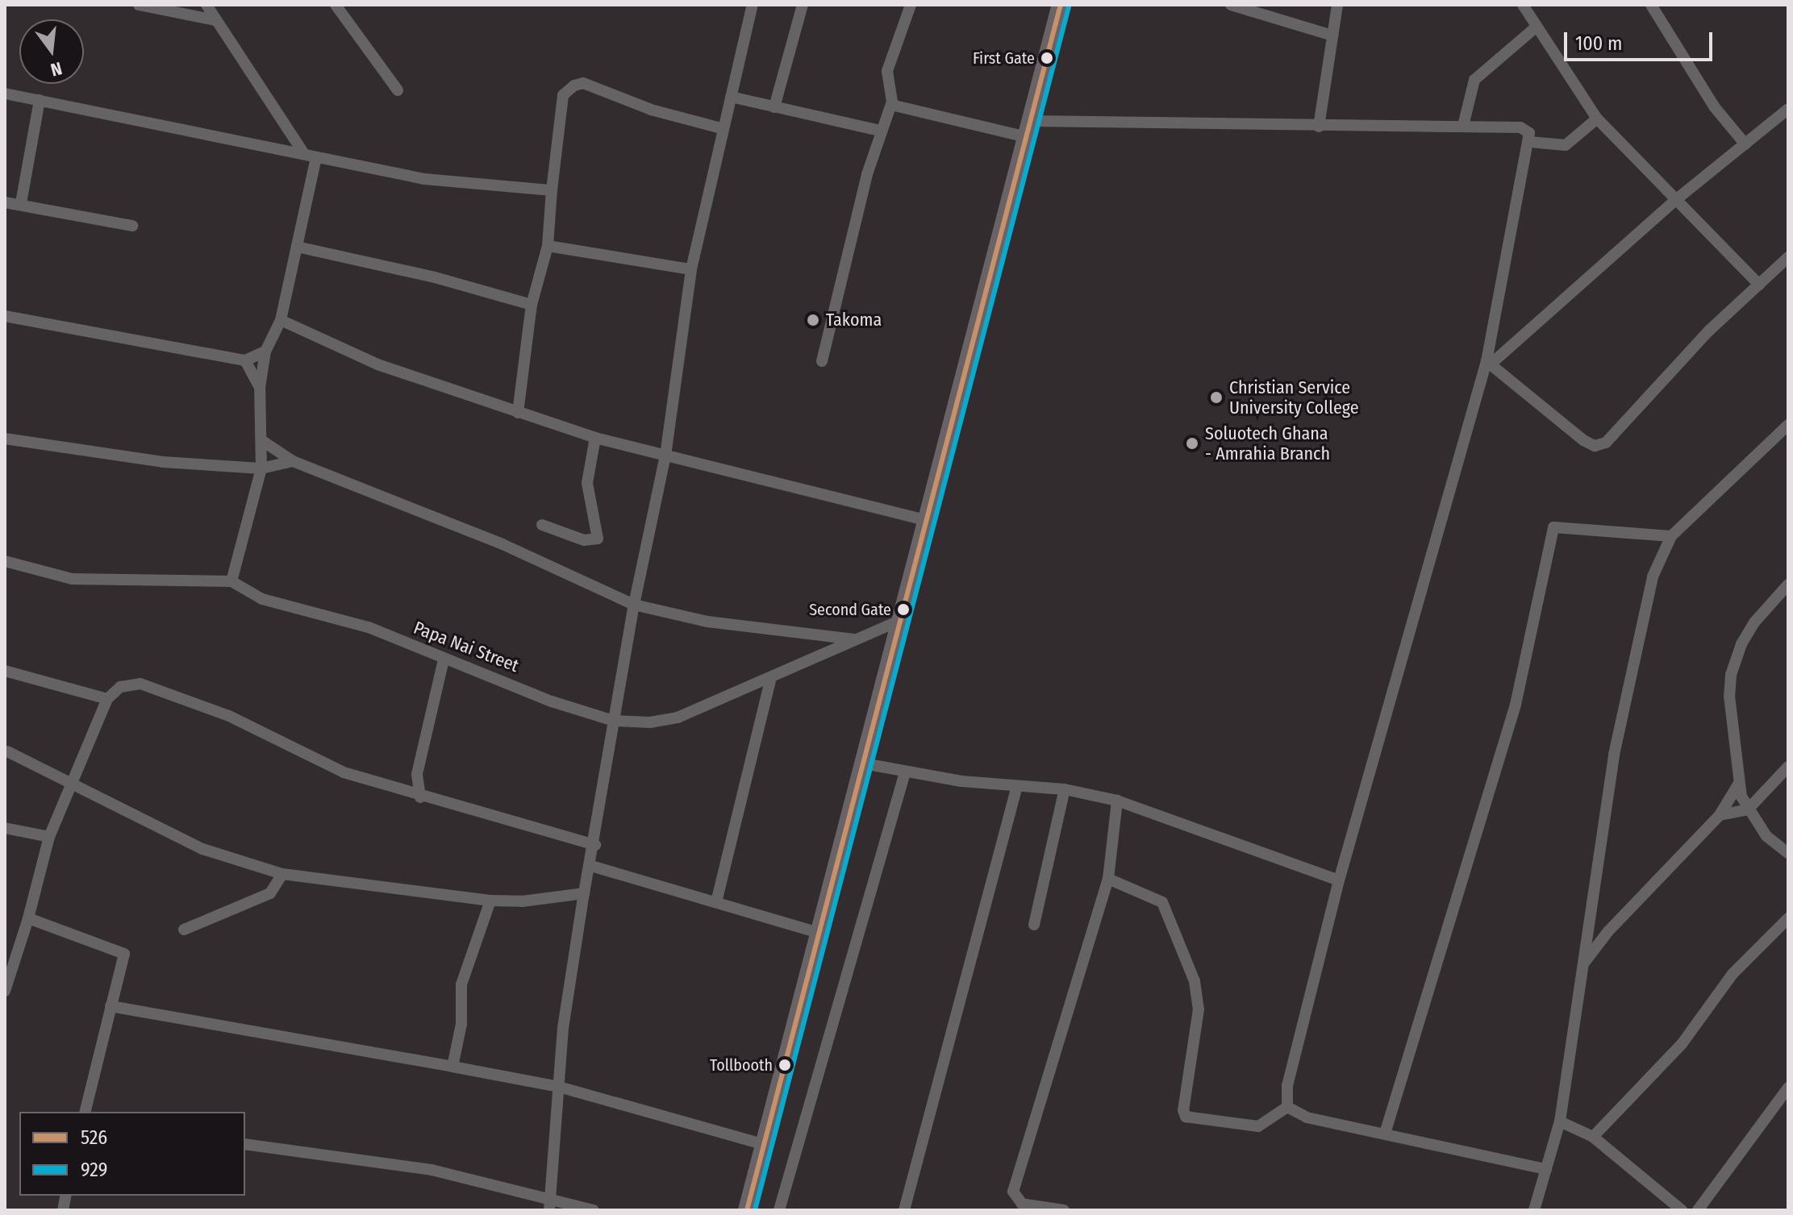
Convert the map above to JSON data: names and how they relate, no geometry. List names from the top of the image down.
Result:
{
  "streets": {
    "street": ["Papa Nai Street"]
  },
  "places": [
    "First Gate",
    "Takoma",
    "Christian Service University College",
    "Soluotech Ghana - Amrahia Branch",
    "Second Gate",
    "Tollbooth"
  ],
  "lines": ["transit line 526", "transit line 929"],
  "legend": ["526", "929"],
  "scale_bar": "100 m",
  "north": "bottom"
}
